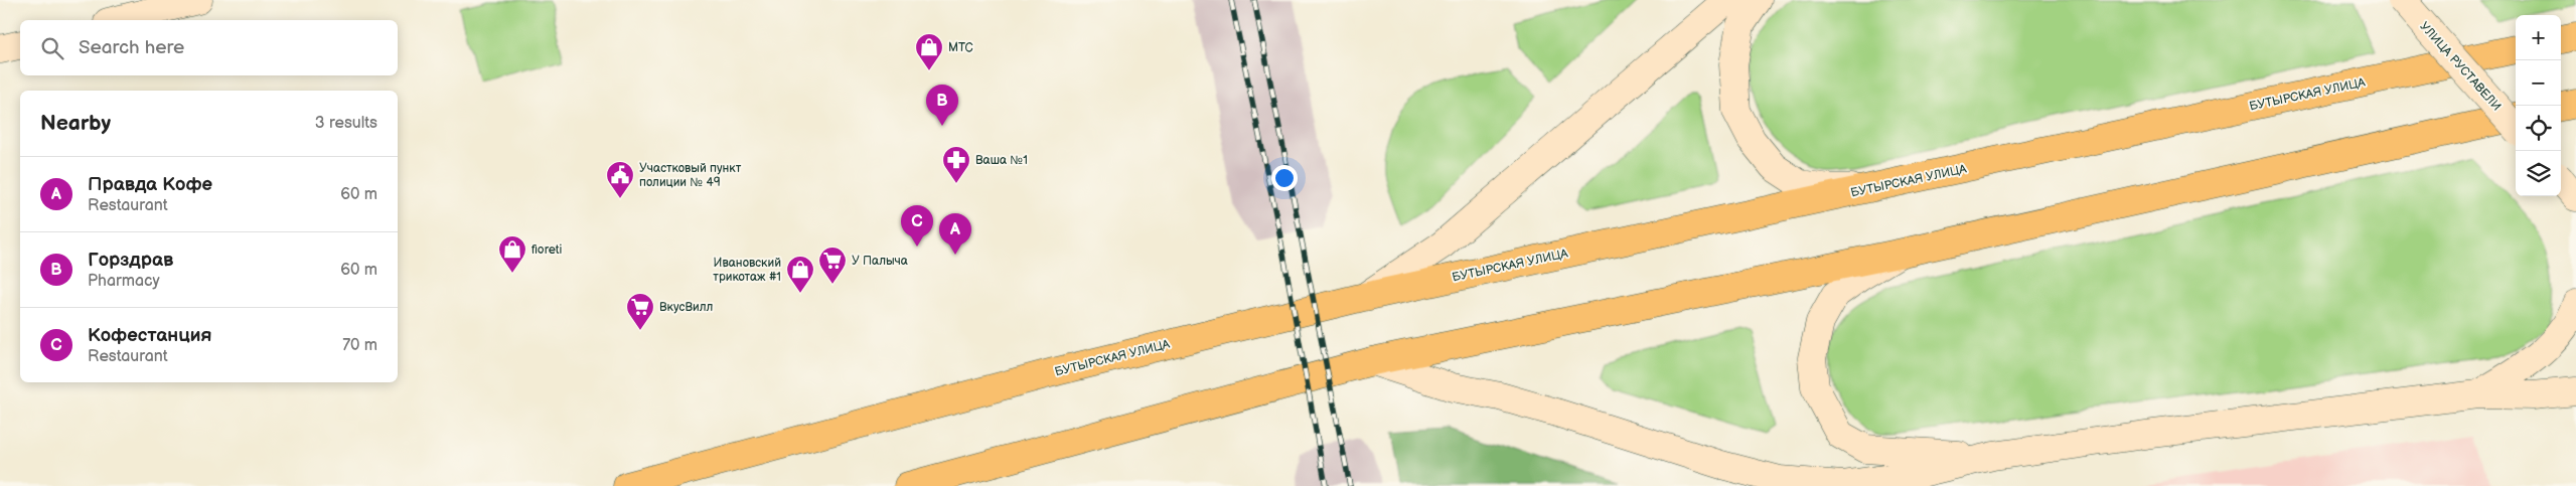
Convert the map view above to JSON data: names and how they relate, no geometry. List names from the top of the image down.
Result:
{
  "streets": {
    "main road": ["УЛИЦА РУСТАВЕЛИ", "БУТЫРСКАЯ УЛИЦА"]
  },
  "places": {
    "shop": ["МТС", "fioreti", "Ивановский трикотаж #1"],
    "pharmacy": ["Ваша №1"],
    "public building": ["Участковый пункт полиции № 49"],
    "supermarket": ["У Палыча", "ВкусВилл"]
  },
  "page": {
    "map_buttons": ["+", "−"],
    "search": "Search here",
    "pins": ["B", "C", "A"],
    "heading": ["Nearby", "3 results"],
    "list": [
      {
        "mark": "A",
        "name": "Правда Кофе",
        "note": "Restaurant",
        "value": "60 m"
      },
      {
        "mark": "B",
        "name": "Горздрав",
        "note": "Pharmacy",
        "value": "60 m"
      },
      {
        "mark": "C",
        "name": "Кофестанция",
        "note": "Restaurant",
        "value": "70 m"
      }
    ]
  }
}
